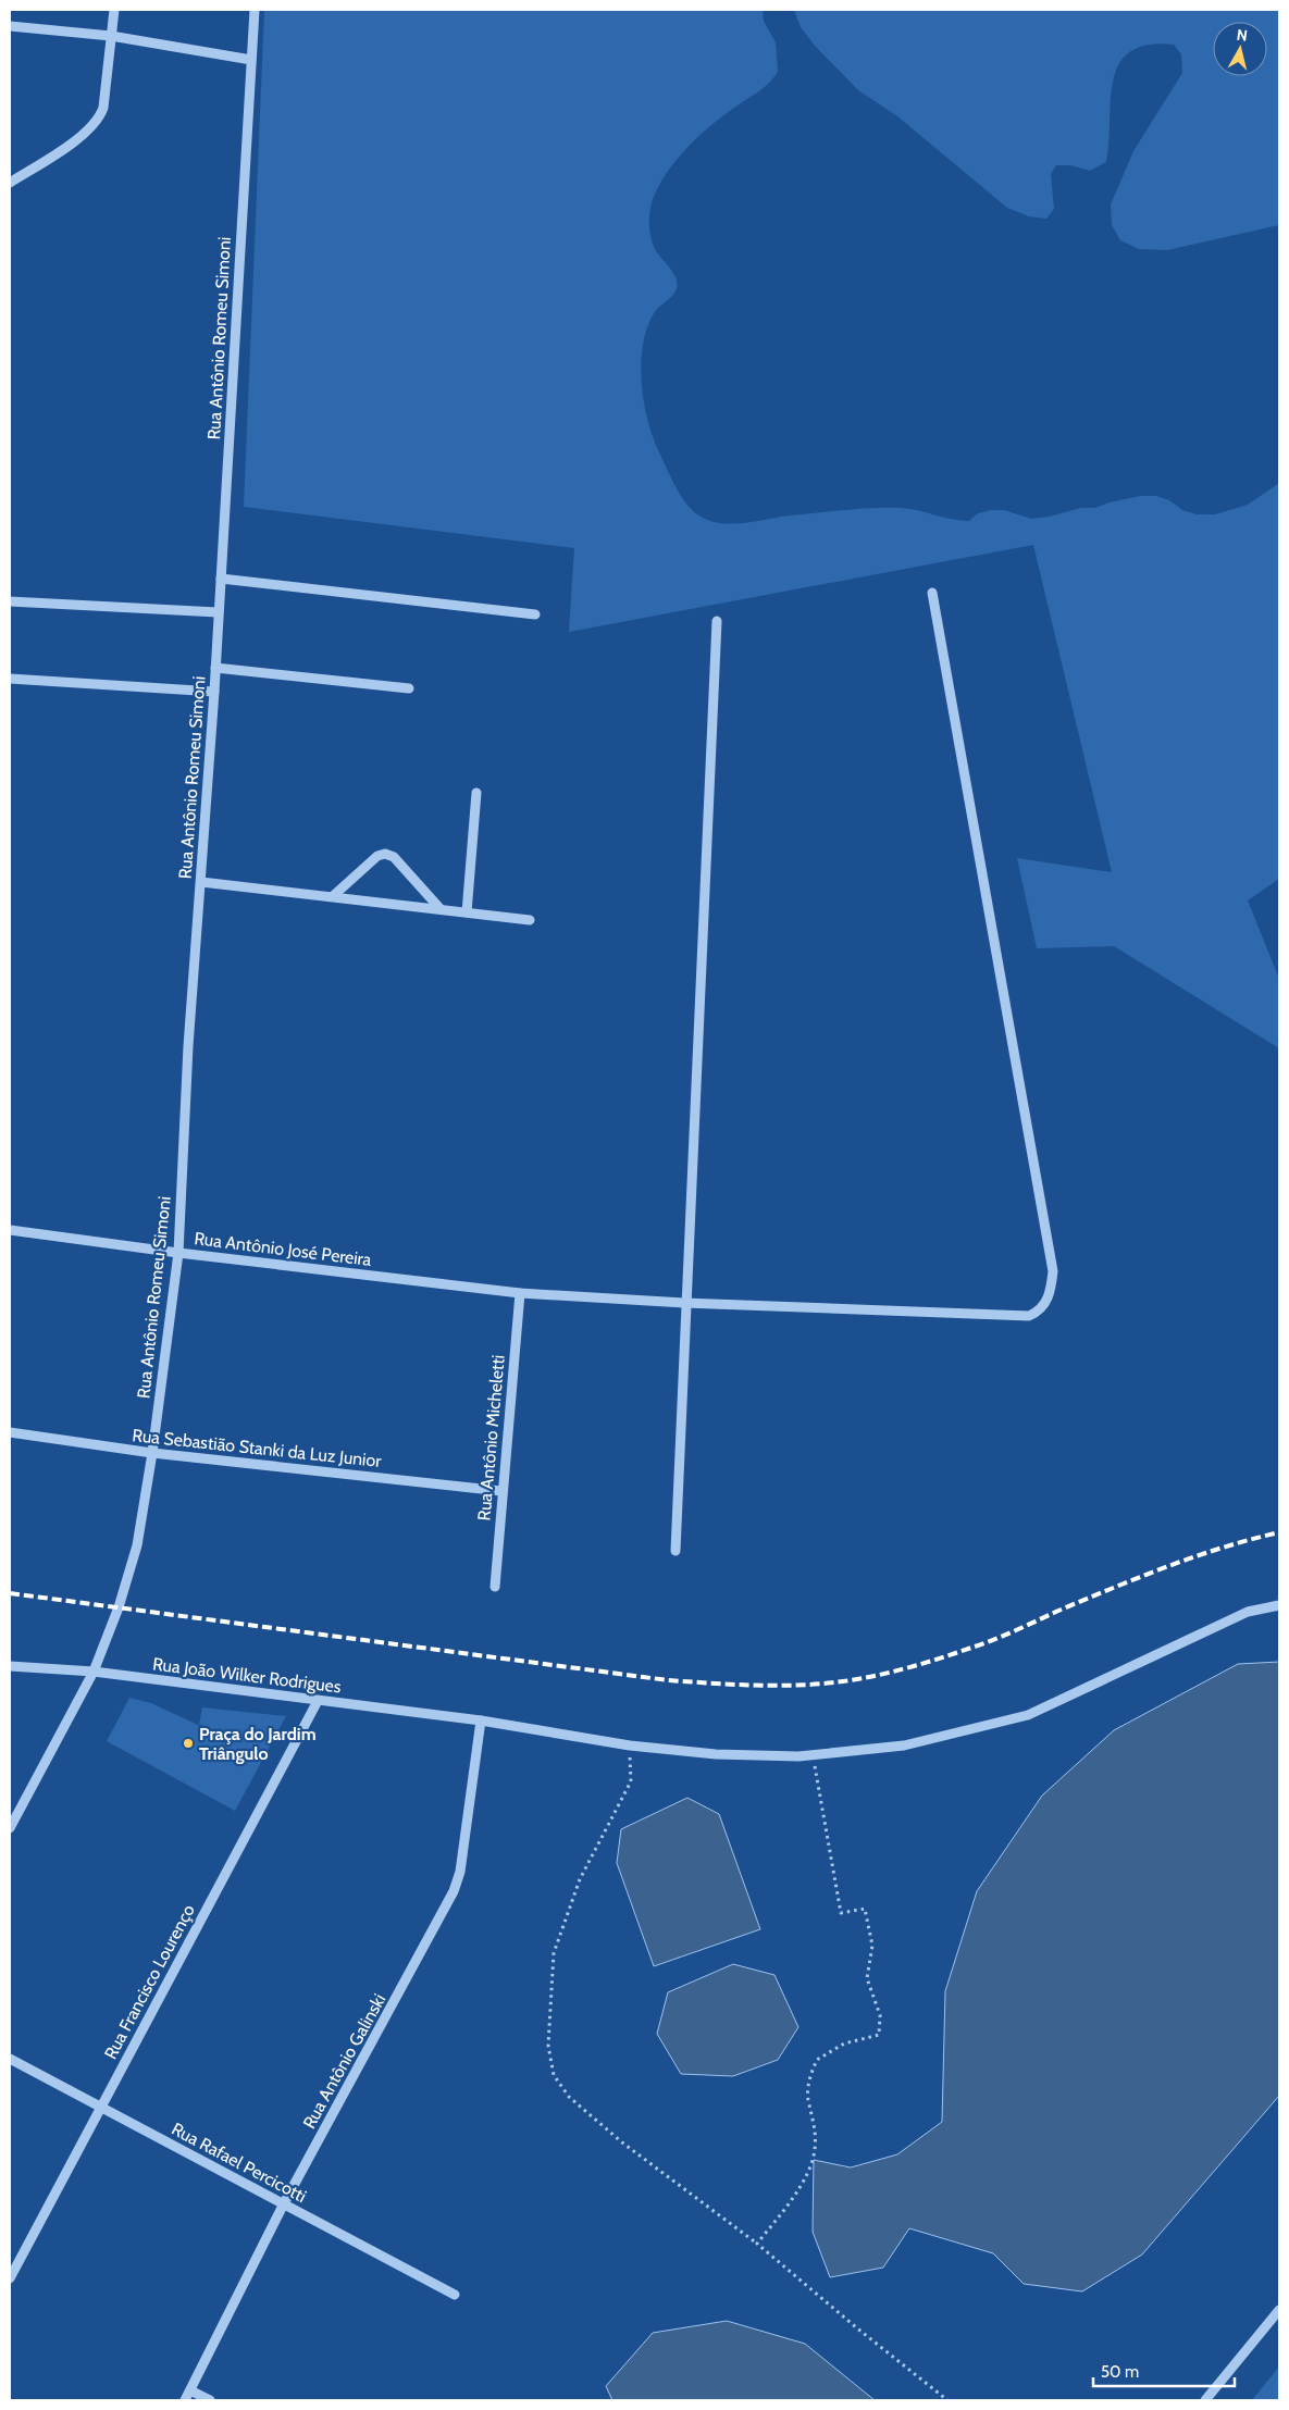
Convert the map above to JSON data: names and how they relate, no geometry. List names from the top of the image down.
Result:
{
  "streets": {
    "street": [
      "Rua Antônio Romeu Simoni",
      "Rua Antônio José Pereira",
      "Rua Antônio Micheletti",
      "Rua Sebastião Stanki da Luz Junior",
      "Rua João Wilker Rodrigues",
      "Rua Francisco Lourenço",
      "Rua Antônio Galinski",
      "Rua Rafael Percicotti"
    ]
  },
  "crossings": [
    ["Rua Antônio Romeu Simoni", "Rua Antônio José Pereira"],
    ["Rua Antônio Romeu Simoni", "Rua Sebastião Stanki da Luz Junior"],
    ["Rua Antônio Romeu Simoni", "Rua João Wilker Rodrigues"],
    ["Rua Antônio José Pereira", "Rua Antônio Micheletti"],
    ["Rua Antônio Micheletti", "Rua Sebastião Stanki da Luz Junior"],
    ["Rua João Wilker Rodrigues", "Rua Francisco Lourenço"],
    ["Rua João Wilker Rodrigues", "Rua Antônio Galinski"],
    ["Rua Francisco Lourenço", "Rua Rafael Percicotti"],
    ["Rua Antônio Galinski", "Rua Rafael Percicotti"]
  ],
  "places": ["Praça do Jardim Triângulo"],
  "scale_bar": "50 m",
  "north": "top"
}
